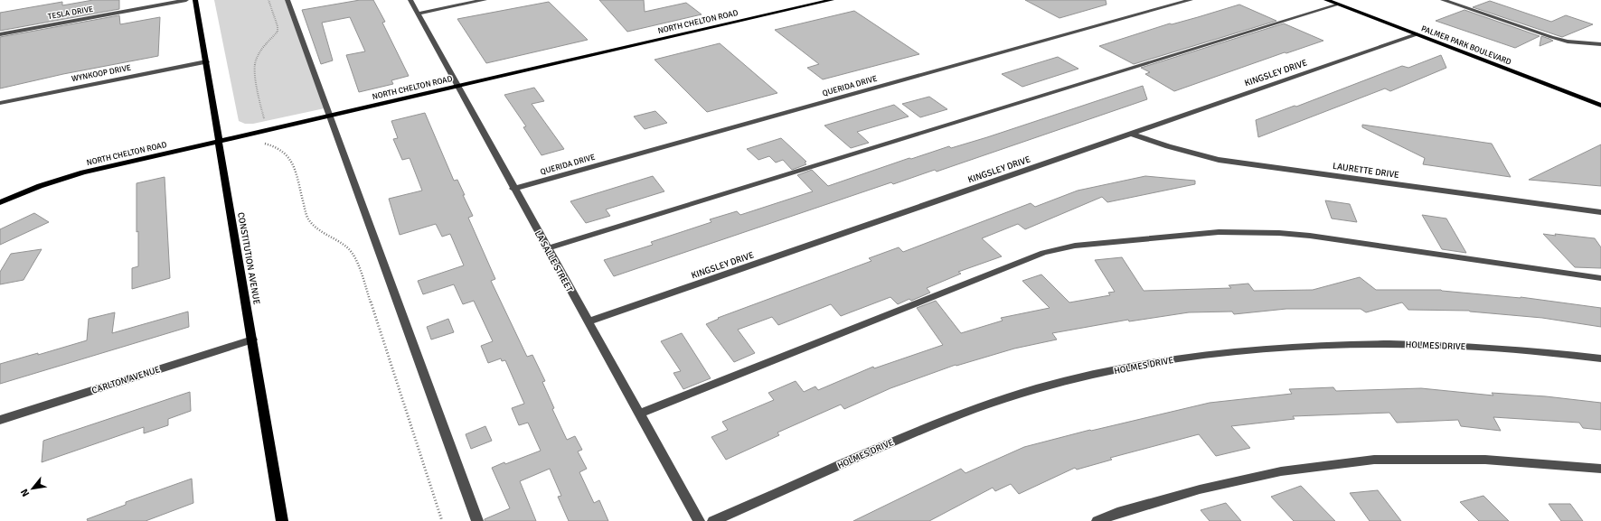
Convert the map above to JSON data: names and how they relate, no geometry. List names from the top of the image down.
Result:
{
  "streets": {
    "main road": ["NORTH CHELTON ROAD", "PALMER PARK BOULEVARD", "CONSTITUTION AVENUE"],
    "street": [
      "TESLA DRIVE",
      "KINGSLEY DRIVE",
      "WYNKOOP DRIVE",
      "QUERIDA DRIVE",
      "LAURETTE DRIVE",
      "LA SALLE STREET",
      "HOLMES DRIVE",
      "CARLTON AVENUE"
    ]
  },
  "crossings": [
    ["NORTH CHELTON ROAD", "CONSTITUTION AVENUE"],
    ["NORTH CHELTON ROAD", "LA SALLE STREET"],
    ["PALMER PARK BOULEVARD", "KINGSLEY DRIVE"],
    ["KINGSLEY DRIVE", "LAURETTE DRIVE"],
    ["KINGSLEY DRIVE", "LA SALLE STREET"],
    ["WYNKOOP DRIVE", "CONSTITUTION AVENUE"],
    ["QUERIDA DRIVE", "LA SALLE STREET"],
    ["CONSTITUTION AVENUE", "CARLTON AVENUE"]
  ],
  "north": "bottom left"
}
